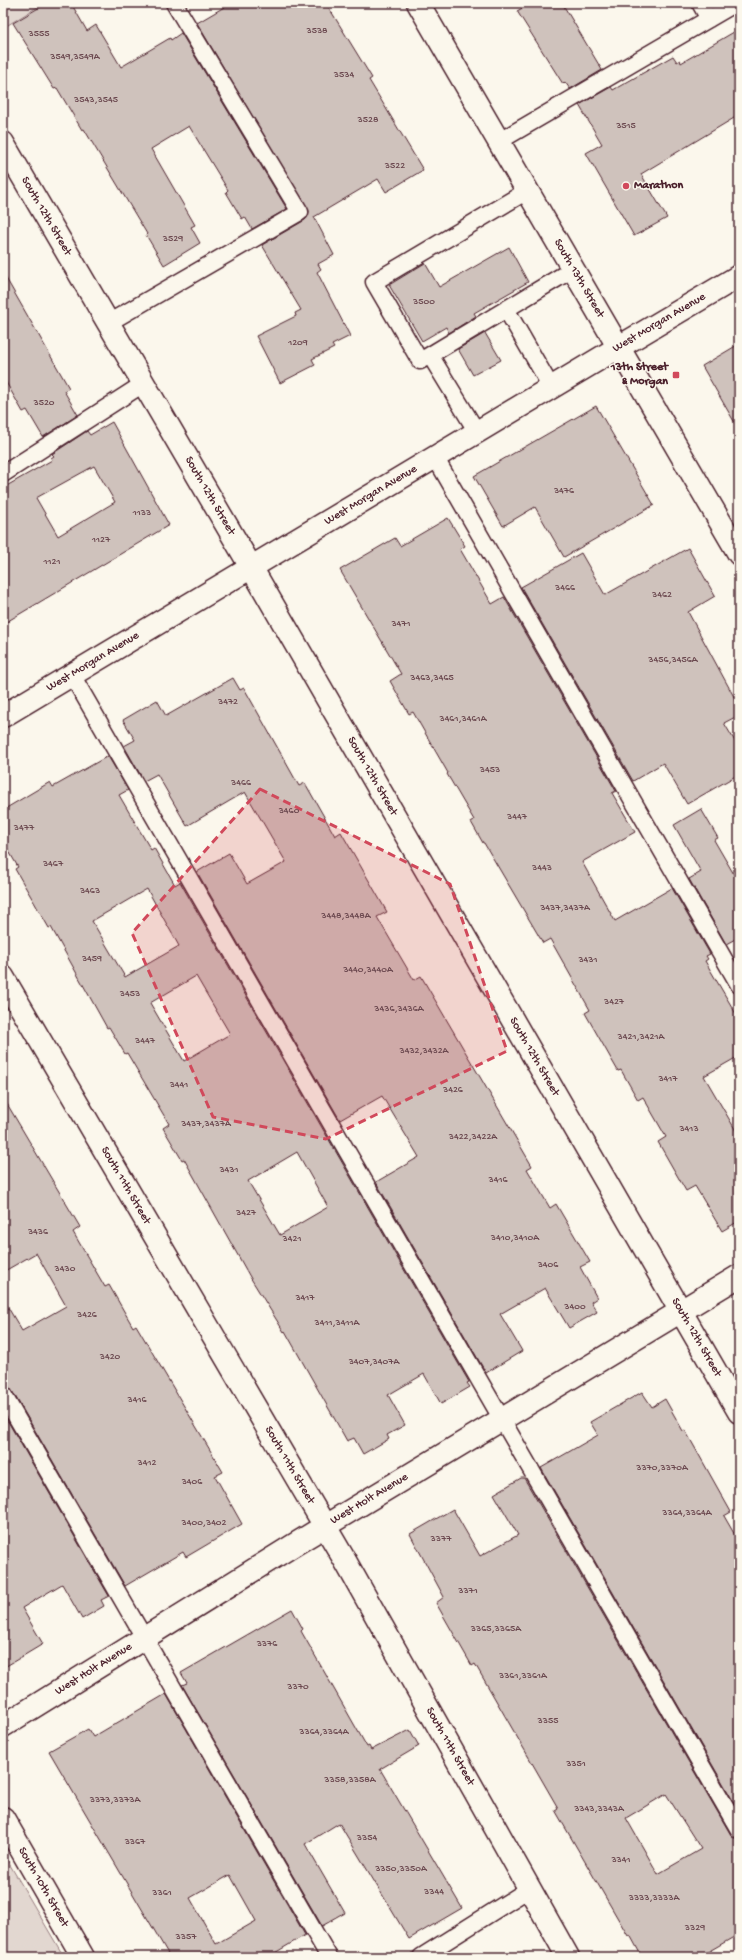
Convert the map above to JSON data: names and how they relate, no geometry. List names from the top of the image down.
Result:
{
  "streets": {
    "street": [
      "South 12th Street",
      "South 13th Street",
      "West Morgan Avenue",
      "South 11th Street",
      "West Holt Avenue",
      "South 10th Street"
    ]
  },
  "crossings": [
    ["South 12th Street", "West Morgan Avenue"],
    ["South 12th Street", "West Holt Avenue"],
    ["South 13th Street", "West Morgan Avenue"],
    ["South 11th Street", "West Holt Avenue"]
  ],
  "places": {
    "other": ["Marathon"],
    "transit": ["13th Street & Morgan"]
  },
  "house_numbers": [
    "3538",
    "3555",
    "3549,3549A",
    "3534",
    "3543,3545",
    "3528",
    "3515",
    "3522",
    "3529",
    "3500",
    "1209",
    "3520",
    "3476",
    "1133",
    "1127",
    "1121",
    "3466",
    "3462",
    "3471",
    "3456,3456A",
    "3463,3465",
    "3472",
    "3461,3461A",
    "3453",
    "3466",
    "3460",
    "3447",
    "3477",
    "3467",
    "3443",
    "3463",
    "3437,3437A",
    "3448,3448A",
    "3459",
    "3431",
    "3440,3440A",
    "3453",
    "3427",
    "3436,3436A",
    "3421,3421A",
    "3447",
    "3432,3432A",
    "3417",
    "3441",
    "3426",
    "3437,3437A",
    "3413",
    "3422,3422A",
    "3431",
    "3416",
    "3427",
    "3436",
    "3410,3410A",
    "3421",
    "3406",
    "3430",
    "3417",
    "3400",
    "3426",
    "3411,3411A",
    "3420",
    "3407,3407A",
    "3416",
    "3412",
    "3370,3370A",
    "3406",
    "3364,3364A",
    "3400,3402",
    "3377",
    "3371",
    "3365,3365A",
    "3376",
    "3361,3361A",
    "3370",
    "3355",
    "3364,3364A",
    "3351",
    "3358,3358A",
    "3373,3373A",
    "3343,3343A",
    "3354",
    "3367",
    "3341",
    "3350,3350A",
    "3344",
    "3361",
    "3333,3333A",
    "3329",
    "3357"
  ]
}
